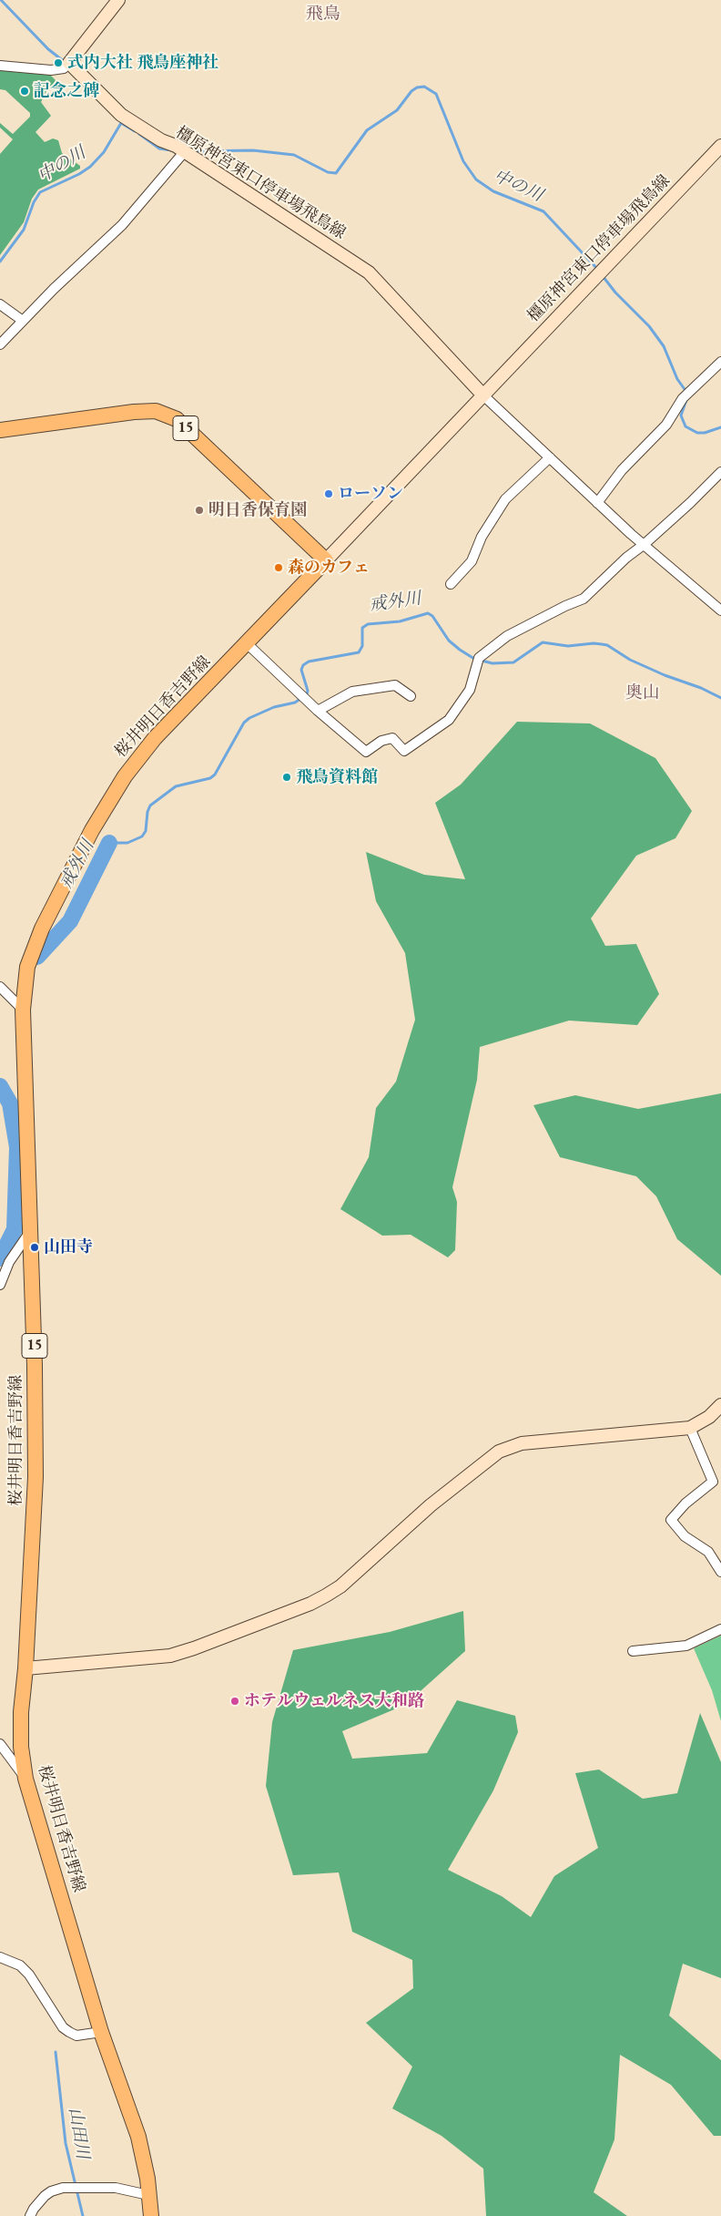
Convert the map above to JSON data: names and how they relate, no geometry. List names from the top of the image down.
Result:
{
  "streets": {
    "main road": ["橿原神宮東口停車場飛鳥線", "15", "桜井明日香吉野線"]
  },
  "crossings": [
    ["橿原神宮東口停車場飛鳥線", "15"],
    ["橿原神宮東口停車場飛鳥線", "桜井明日香吉野線"],
    ["15", "桜井明日香吉野線"]
  ],
  "districts": ["飛鳥", "奥山"],
  "water": ["中の川", "戒外川", "山田川"],
  "places": [
    "式内大社 飛鳥座神社",
    "記念之碑",
    "ローソン",
    "明日香保育園",
    "森のカフェ",
    "飛鳥資料館",
    "山田寺",
    "ホテルウェルネス大和路"
  ]
}
